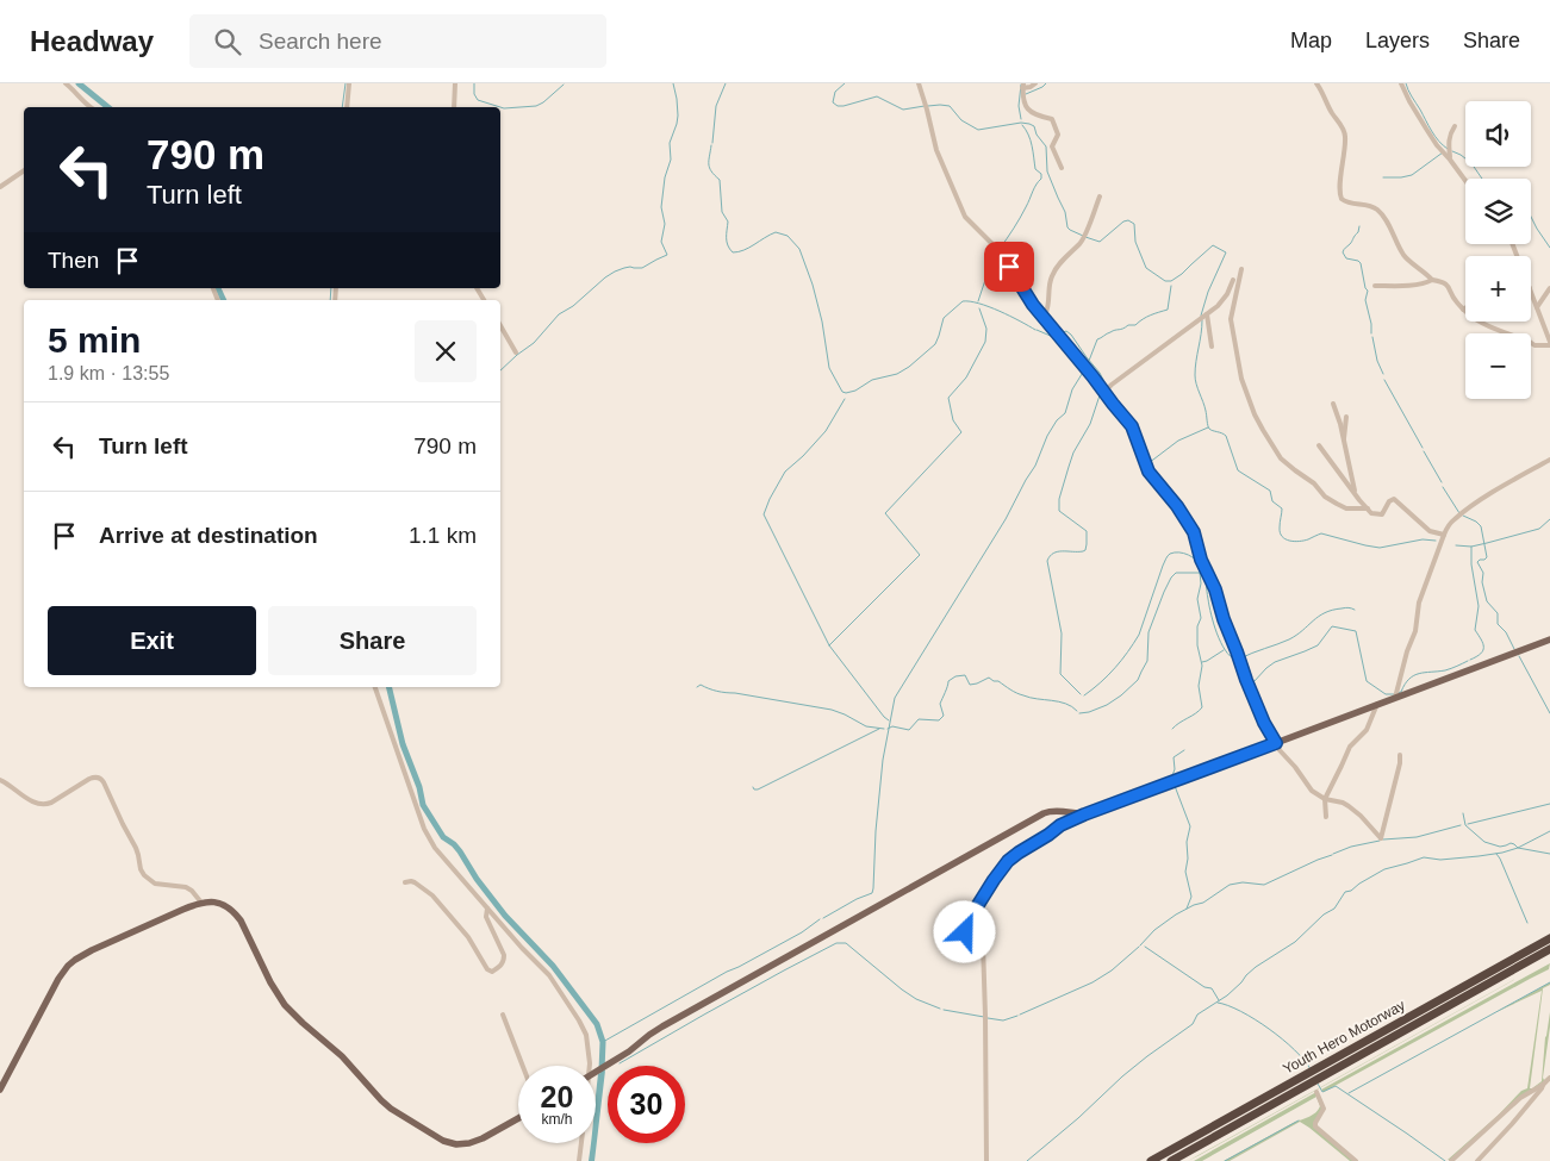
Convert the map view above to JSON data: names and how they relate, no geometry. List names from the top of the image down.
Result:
{
  "streets": {
    "highway": ["Youth Hero Motorway"]
  },
  "page": {
    "header": "Headway",
    "search": "Search here",
    "nav": ["Map", "Layers", "Share"],
    "map_buttons": ["+", "−"],
    "turn": ["790 m", "Turn left"],
    "then": "Then",
    "heading": ["5 min", "1.9 km · 13:55"],
    "list": [
      {
        "name": "Turn left",
        "value": "790 m"
      },
      {
        "name": "Arrive at destination",
        "value": "1.1 km"
      }
    ],
    "buttons": ["Exit", "Share"],
    "speed": "20 km/h",
    "limit": "30"
  }
}
